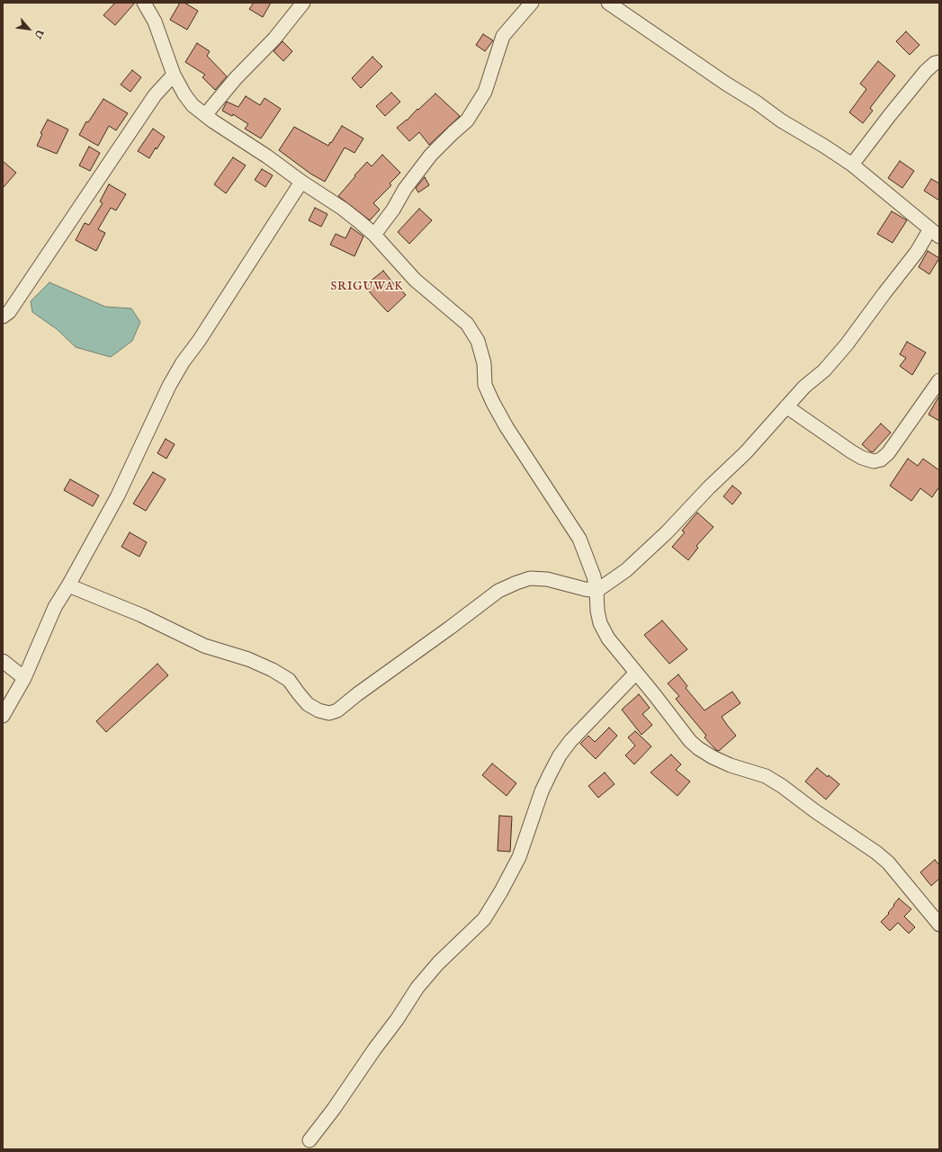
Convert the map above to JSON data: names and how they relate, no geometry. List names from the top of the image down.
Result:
{
  "districts": ["SRIGUWAK"],
  "north": "bottom right"
}
